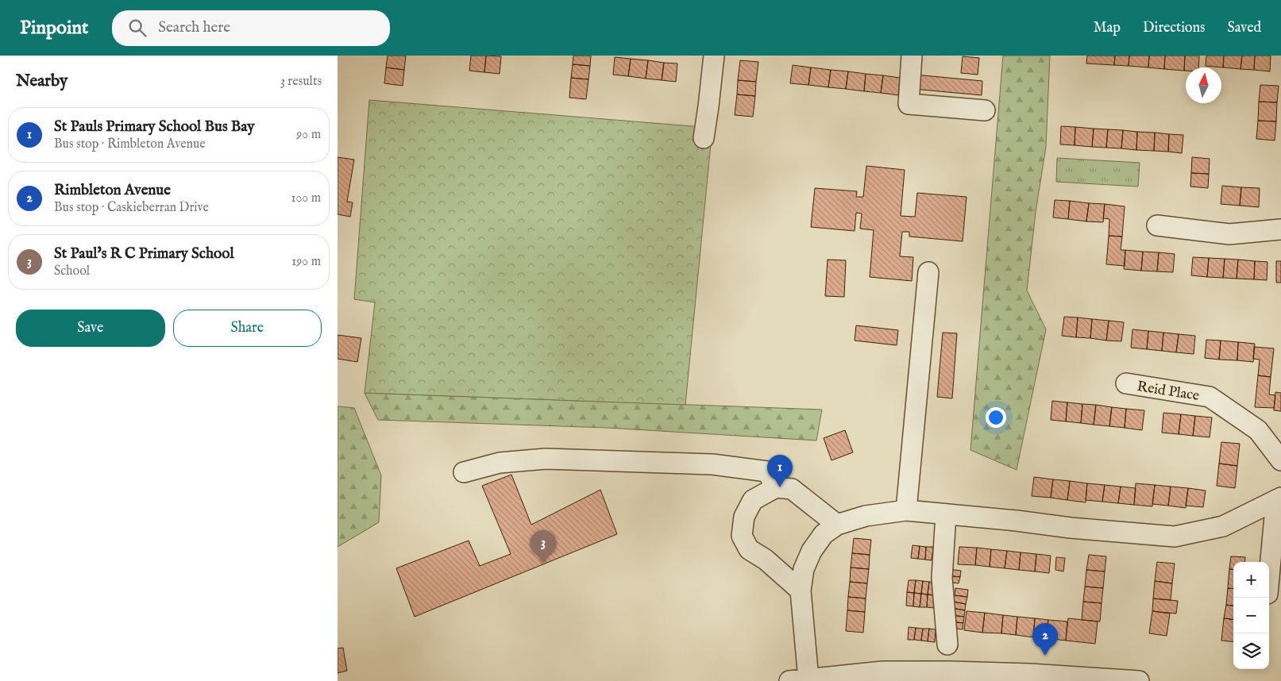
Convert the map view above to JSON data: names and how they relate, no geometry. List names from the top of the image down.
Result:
{
  "streets": {
    "street": ["Reid Place"]
  },
  "north": "top",
  "page": {
    "header": "Pinpoint",
    "search": "Search here",
    "nav": ["Map", "Directions", "Saved"],
    "heading": ["Nearby", "3 results"],
    "list": [
      {
        "mark": "1",
        "name": "St Pauls Primary School Bus Bay",
        "note": "Bus stop · Rimbleton Avenue",
        "value": "90 m"
      },
      {
        "mark": "2",
        "name": "Rimbleton Avenue",
        "note": "Bus stop · Caskieberran Drive",
        "value": "100 m"
      },
      {
        "mark": "3",
        "name": "St Paul's R C Primary School",
        "note": "School",
        "value": "190 m"
      }
    ],
    "buttons": ["Save", "Share"],
    "pins": ["1", "3", "2"],
    "map_buttons": ["+", "−"]
  }
}
